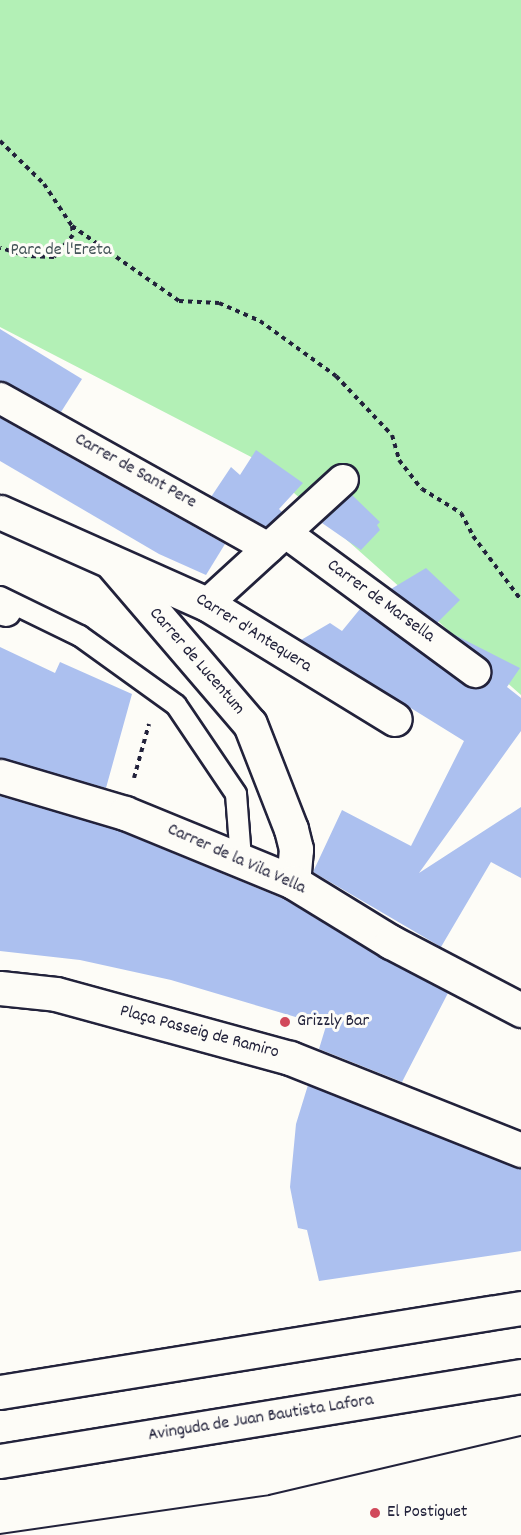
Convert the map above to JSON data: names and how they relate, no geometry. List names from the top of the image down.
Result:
{
  "streets": {
    "street": [
      "Carrer de Sant Pere",
      "Carrer de Marsella",
      "Carrer d'Antequera",
      "Carrer de Lucentum",
      "Carrer de la Vila Vella",
      "Plaça Passeig de Ramiro",
      "Avinguda de Juan Bautista Lafora"
    ]
  },
  "crossings": [
    ["Carrer de Sant Pere", "Carrer de Marsella"],
    ["Carrer d'Antequera", "Carrer de Lucentum"],
    ["Carrer de Lucentum", "Carrer de la Vila Vella"]
  ],
  "parks": ["Parc de l'Ereta"],
  "places": ["Grizzly Bar", "El Postiguet"]
}
